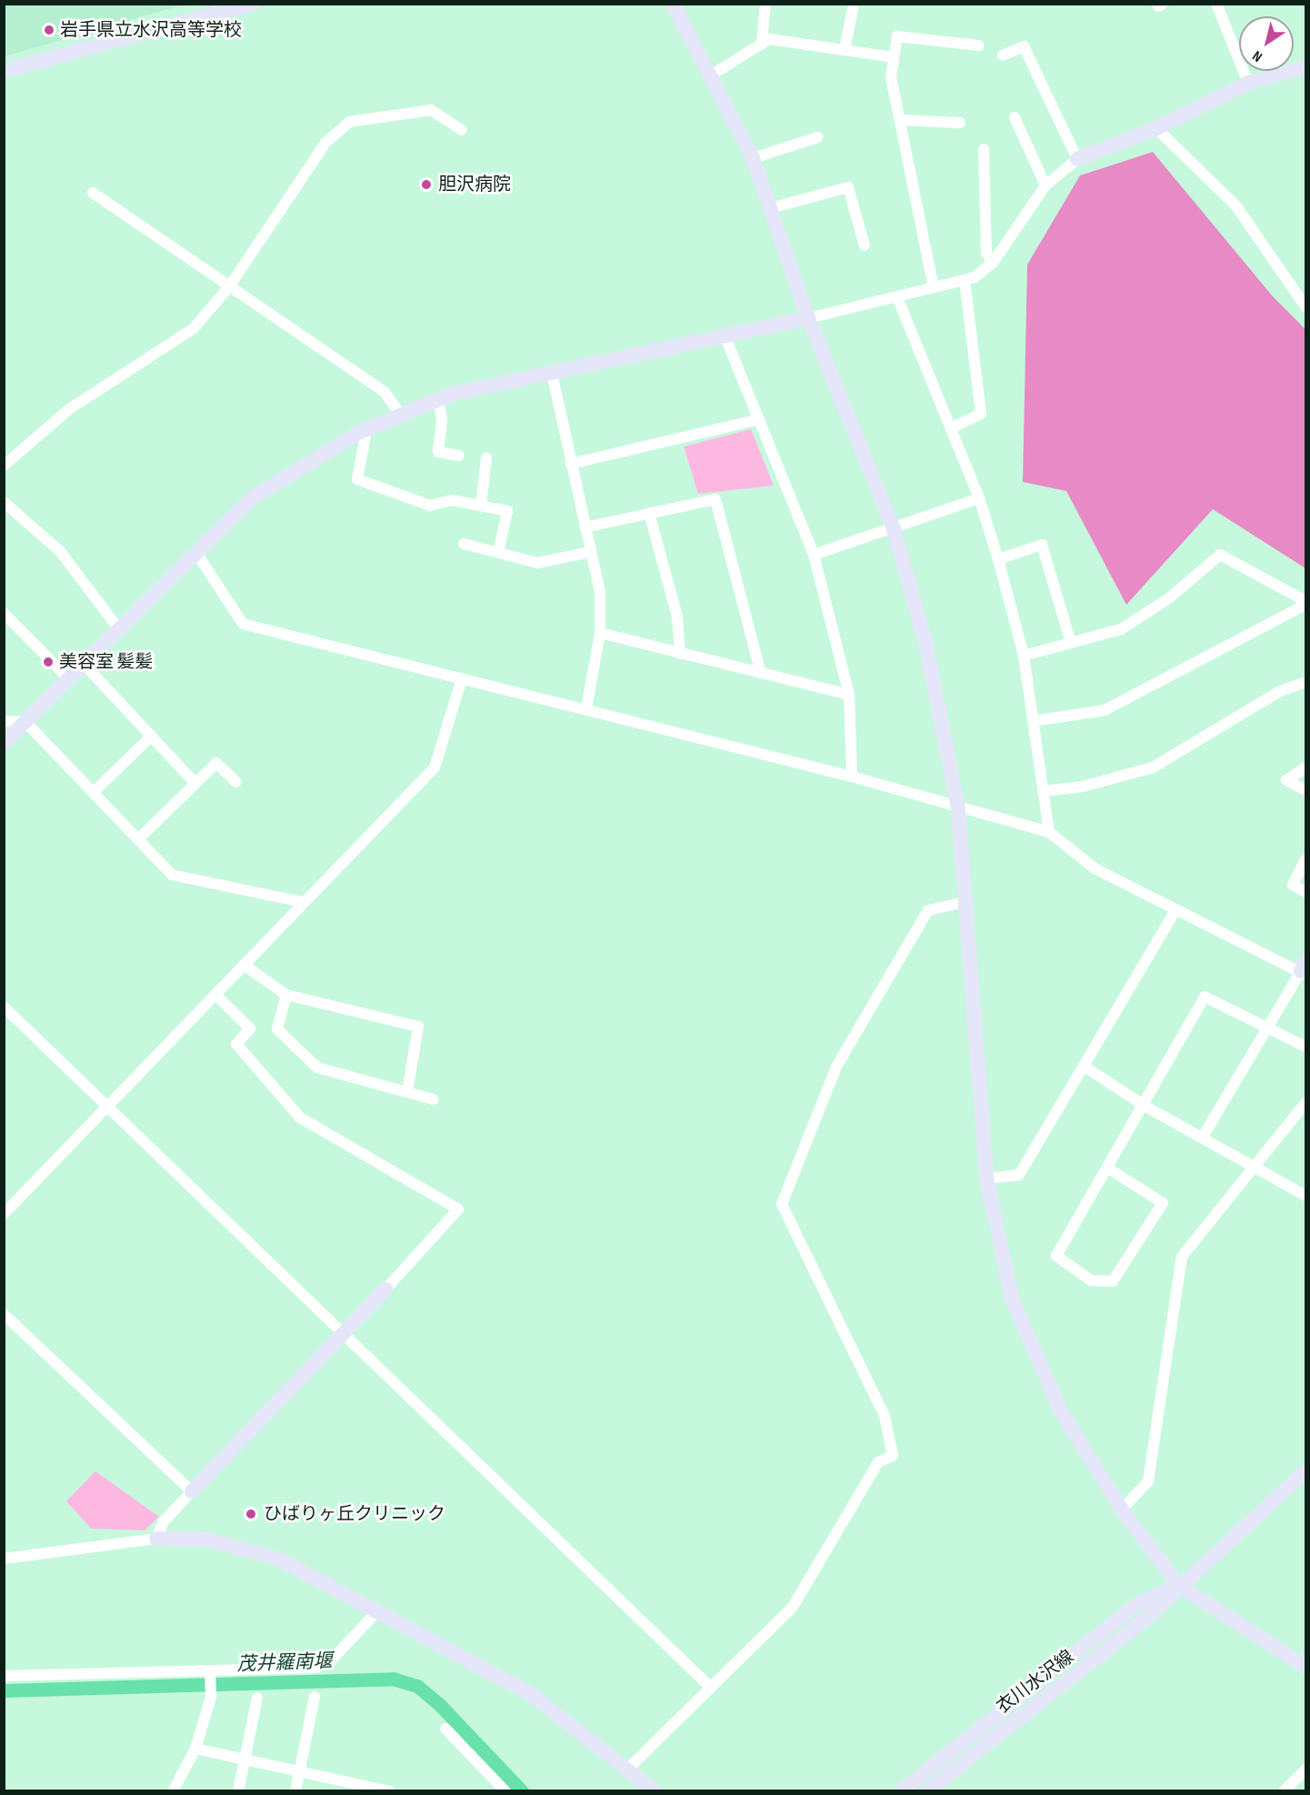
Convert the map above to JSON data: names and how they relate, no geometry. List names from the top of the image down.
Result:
{
  "streets": {
    "street": ["衣川水沢線"]
  },
  "water": ["茂井羅南堰"],
  "places": [
    "岩手県立水沢高等学校",
    "胆沢病院",
    "美容室 髪髪",
    "ひばりヶ丘クリニック"
  ],
  "north": "bottom left"
}
